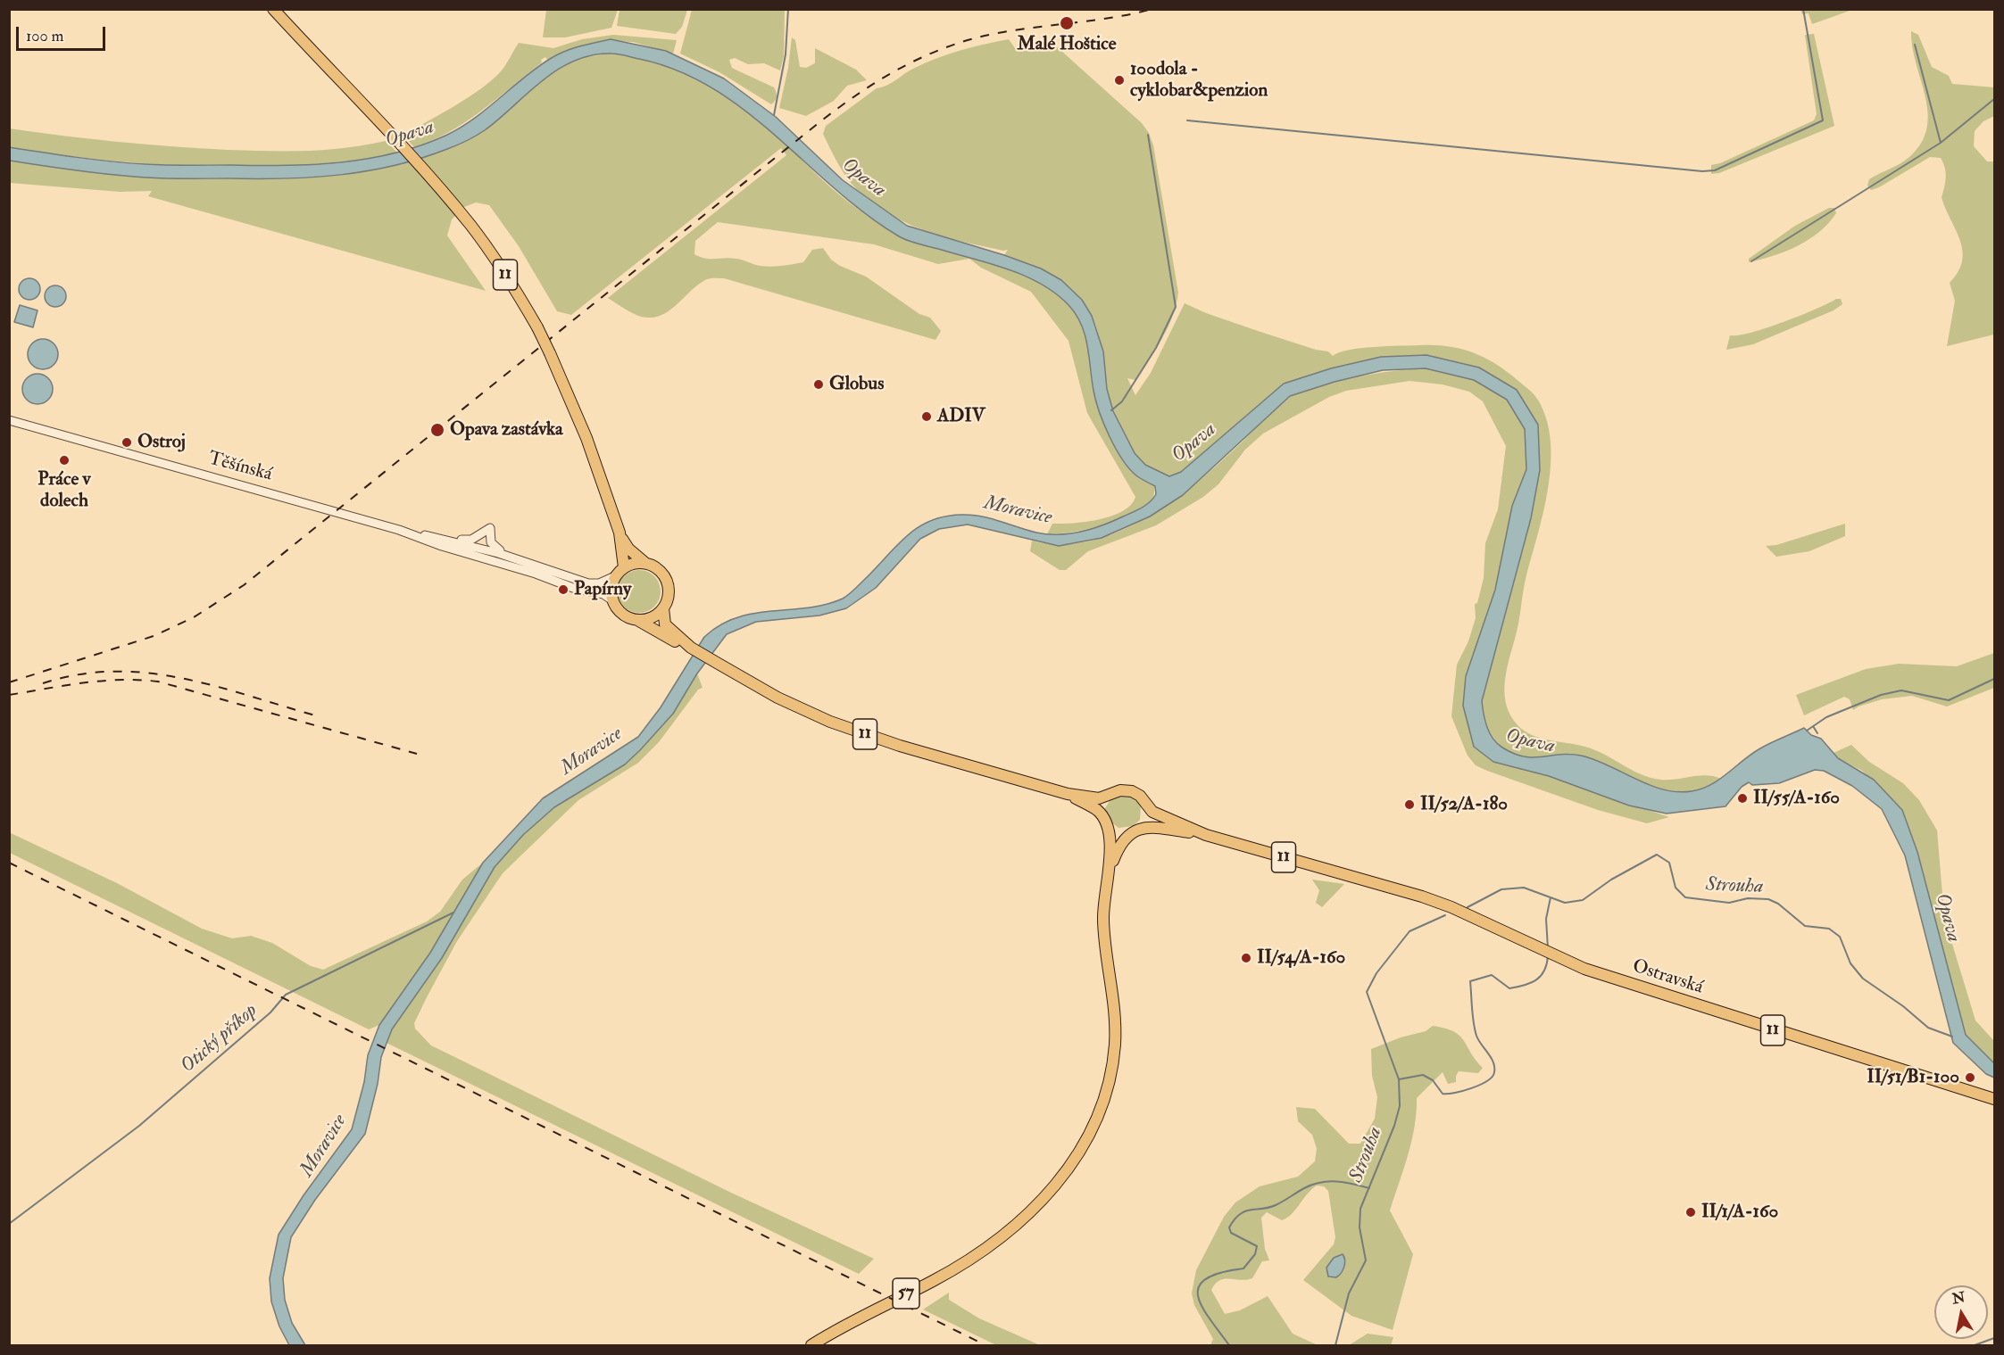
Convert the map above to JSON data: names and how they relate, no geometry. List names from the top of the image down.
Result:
{
  "streets": {
    "main road": [
      "11",
      "Těšínská",
      "Ostravská",
      "57"
    ]
  },
  "crossings": [
    ["11", "Těšínská"],
    ["11", "Ostravská"],
    ["11", "57"]
  ],
  "water": [
    "Opava",
    "Moravice",
    "Strouha",
    "Otický příkop"
  ],
  "places": [
    "Malé Hoštice",
    "100dola - cyklobar&penzion",
    "Globus",
    "ADIV",
    "Opava zastávka",
    "Ostroj",
    "Práce v dolech",
    "Papírny",
    "II/55/A-160",
    "II/52/A-180",
    "II/54/A-160",
    "II/51/B1-100",
    "II/1/A-160"
  ],
  "scale_bar": "100 m",
  "north": "top"
}
